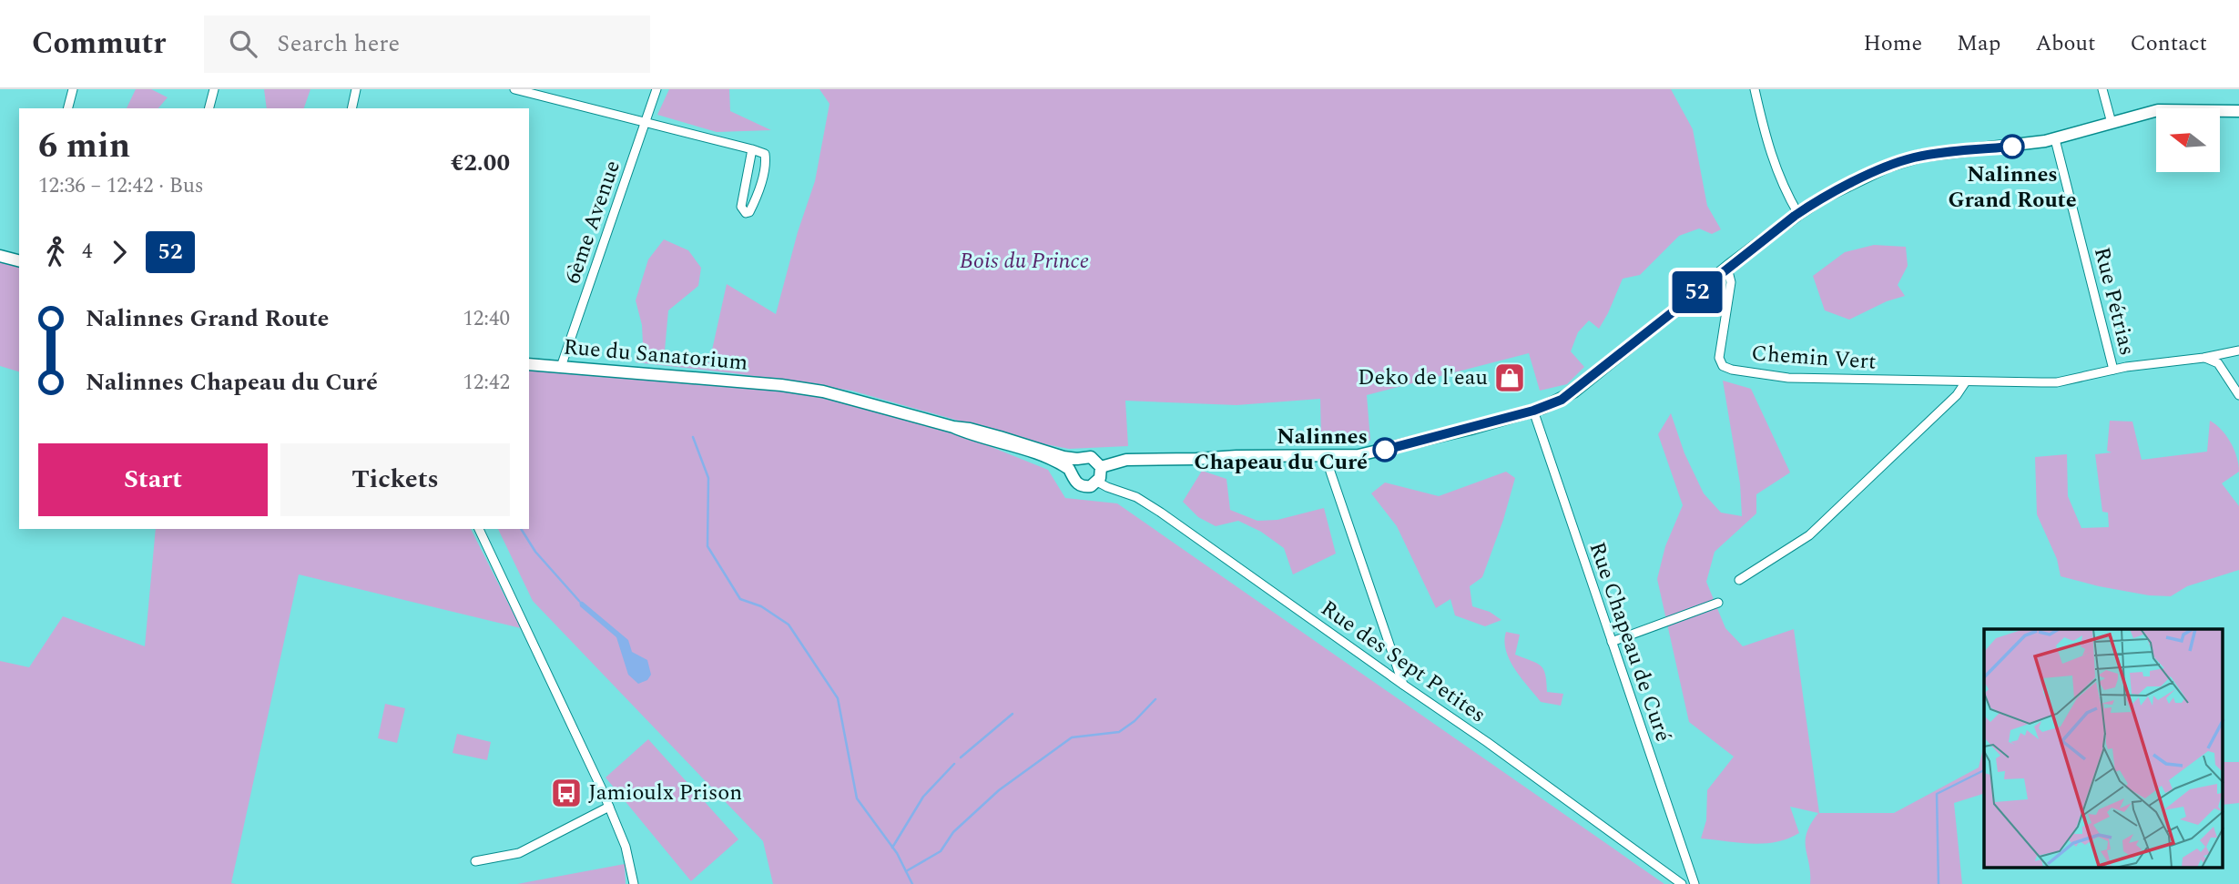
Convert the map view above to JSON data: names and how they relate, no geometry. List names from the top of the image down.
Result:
{
  "streets": {
    "street": [
      "6ème Avenue",
      "Rue Pétrias",
      "Rue du Sanatorium",
      "Chemin Vert",
      "Rue Chapeau de Curé",
      "Rue des Sept Petites"
    ]
  },
  "crossings": [
    ["6ème Avenue", "Rue du Sanatorium"],
    ["Rue Pétrias", "Chemin Vert"]
  ],
  "parks": ["Bois du Prince"],
  "places": {
    "other": ["Nalinnes Grand Route", "Nalinnes Chapeau du Curé"],
    "shop": ["Deko de l'eau"],
    "bus stop": ["Jamioulx Prison"]
  },
  "lines": ["bus line 52"],
  "north": "left",
  "page": {
    "header": "Commutr",
    "search": "Search here",
    "nav": [
      "Home",
      "Map",
      "About",
      "Contact"
    ],
    "on_map": "52",
    "heading": ["6 min", "12:36 – 12:42 · Bus", "€2.00"],
    "legs": ["4", "52"],
    "list": [
      {
        "name": "Nalinnes Grand Route",
        "value": "12:40"
      },
      {
        "name": "Nalinnes Chapeau du Curé",
        "value": "12:42"
      }
    ],
    "buttons": ["Start", "Tickets"]
  }
}
